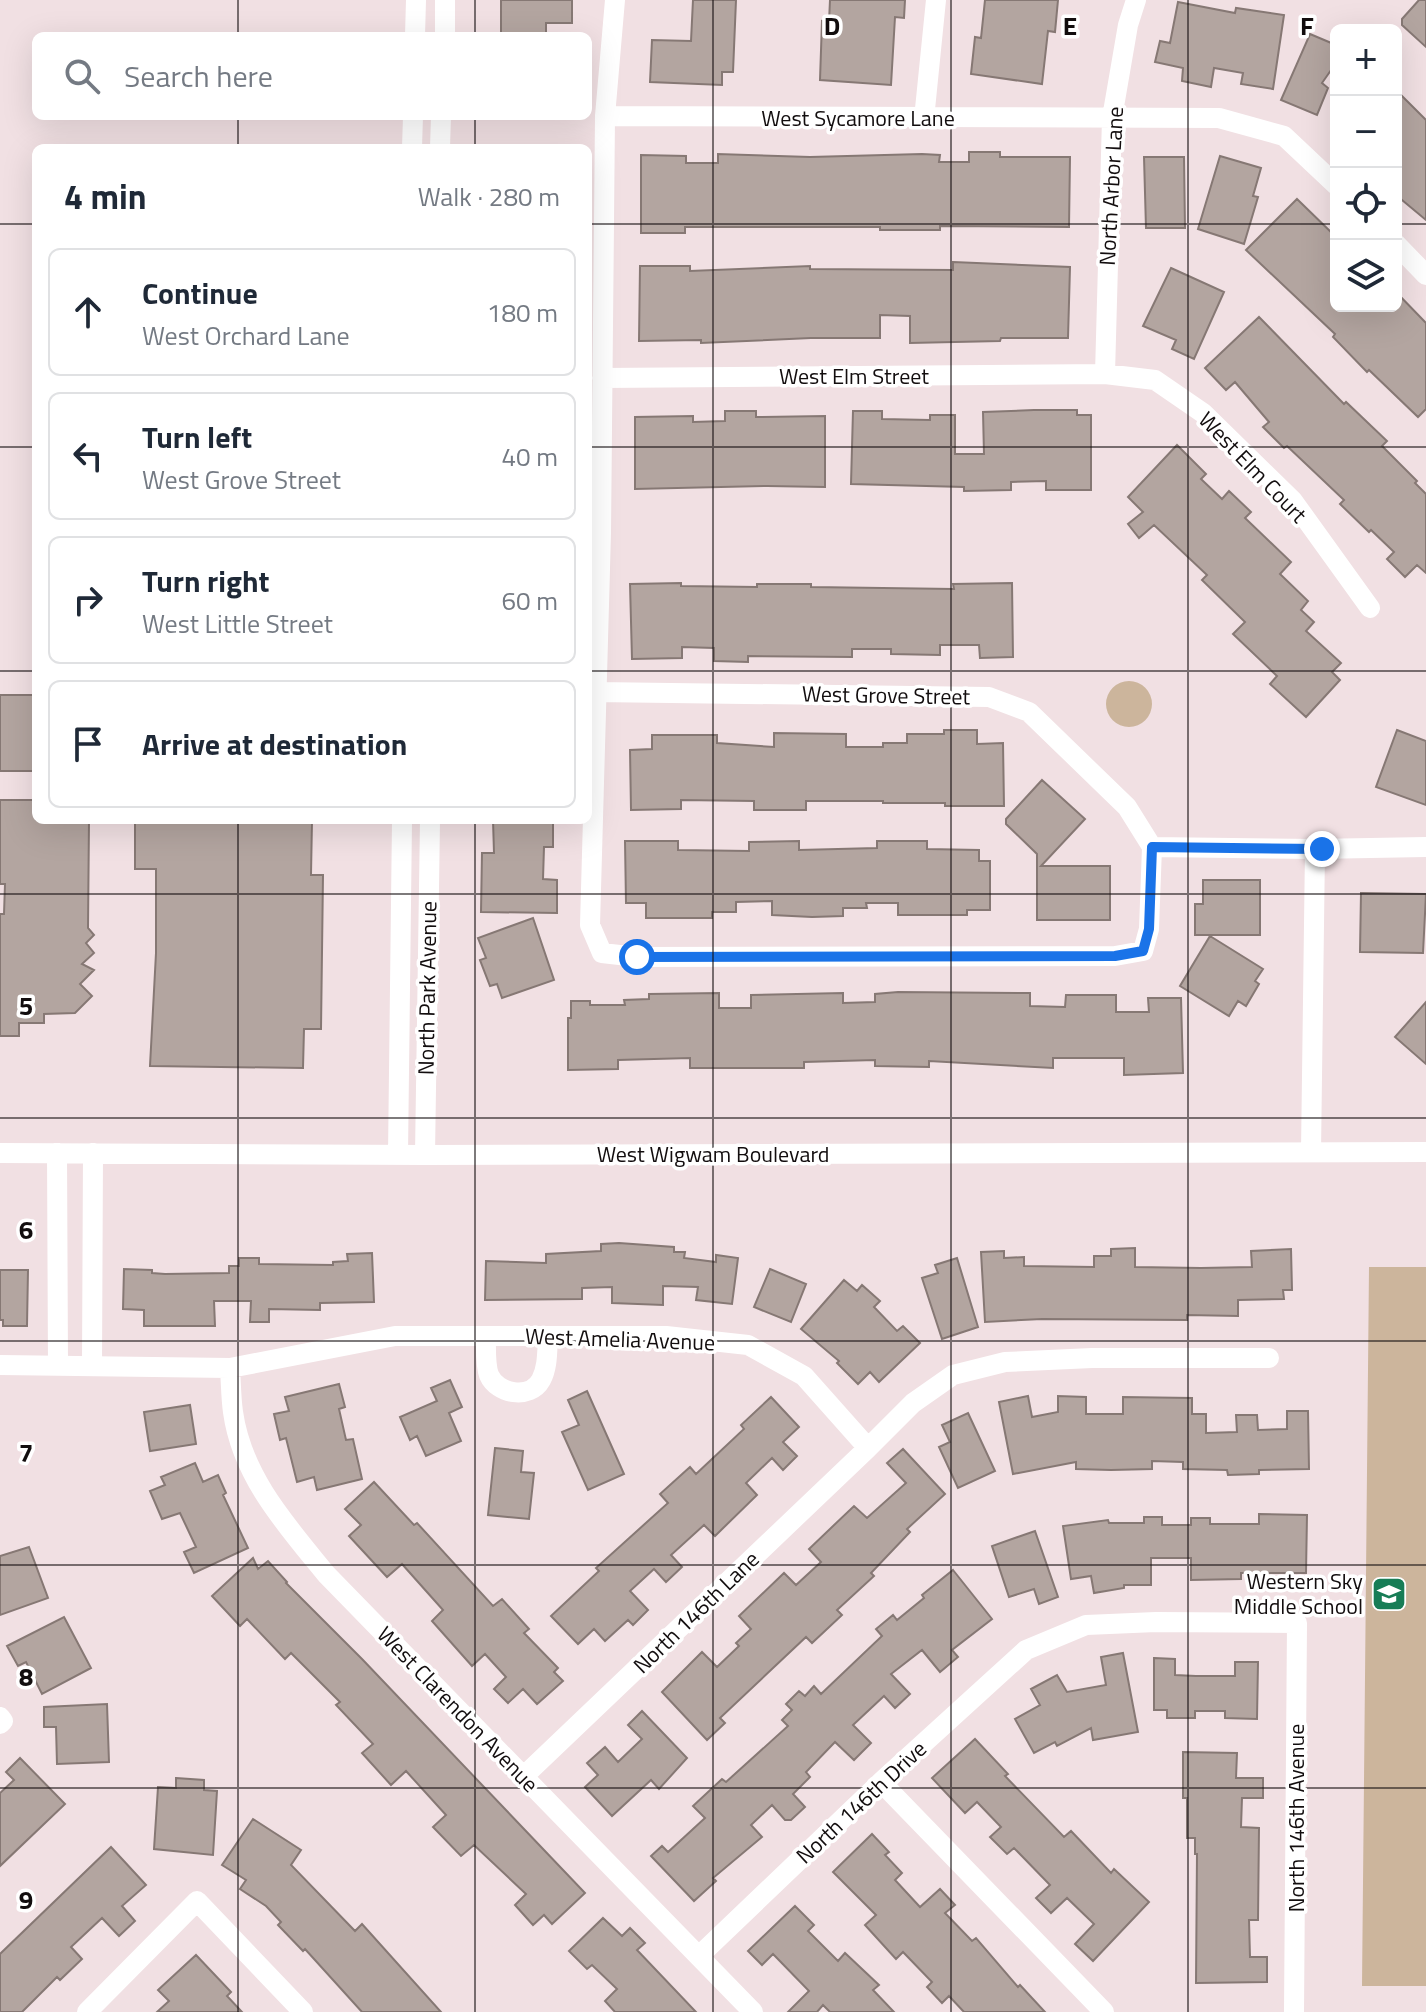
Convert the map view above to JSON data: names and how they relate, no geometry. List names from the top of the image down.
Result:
{
  "streets": {
    "street": [
      "West Sycamore Lane",
      "North Arbor Lane",
      "West Elm Street",
      "West Elm Court",
      "West Grove Street",
      "North Park Avenue",
      "West Wigwam Boulevard",
      "West Amelia Avenue",
      "North 146th Lane",
      "West Clarendon Avenue",
      "North 146th Drive",
      "North 146th Avenue"
    ]
  },
  "crossings": [
    ["West Sycamore Lane", "North Arbor Lane"],
    ["North Arbor Lane", "West Elm Street"],
    ["North Arbor Lane", "West Elm Court"],
    ["West Elm Street", "West Elm Court"],
    ["North Park Avenue", "West Wigwam Boulevard"],
    ["West Amelia Avenue", "North 146th Lane"],
    ["West Amelia Avenue", "West Clarendon Avenue"],
    ["North 146th Lane", "West Clarendon Avenue"],
    ["West Clarendon Avenue", "North 146th Drive"],
    ["North 146th Drive", "North 146th Avenue"]
  ],
  "places": {
    "school or university": ["Western Sky Middle School"]
  },
  "page": {
    "map_buttons": ["+", "−"],
    "search": "Search here",
    "heading": ["4 min", "Walk · 280 m"],
    "list": [
      ["Continue", "West Orchard Lane", "180 m"],
      ["Turn left", "West Grove Street", "40 m"],
      ["Turn right", "West Little Street", "60 m"],
      "Arrive at destination"
    ]
  },
  "grid": {
    "columns": ["D", "E", "F"],
    "rows": [
      "5",
      "6",
      "7",
      "8",
      "9"
    ]
  }
}
